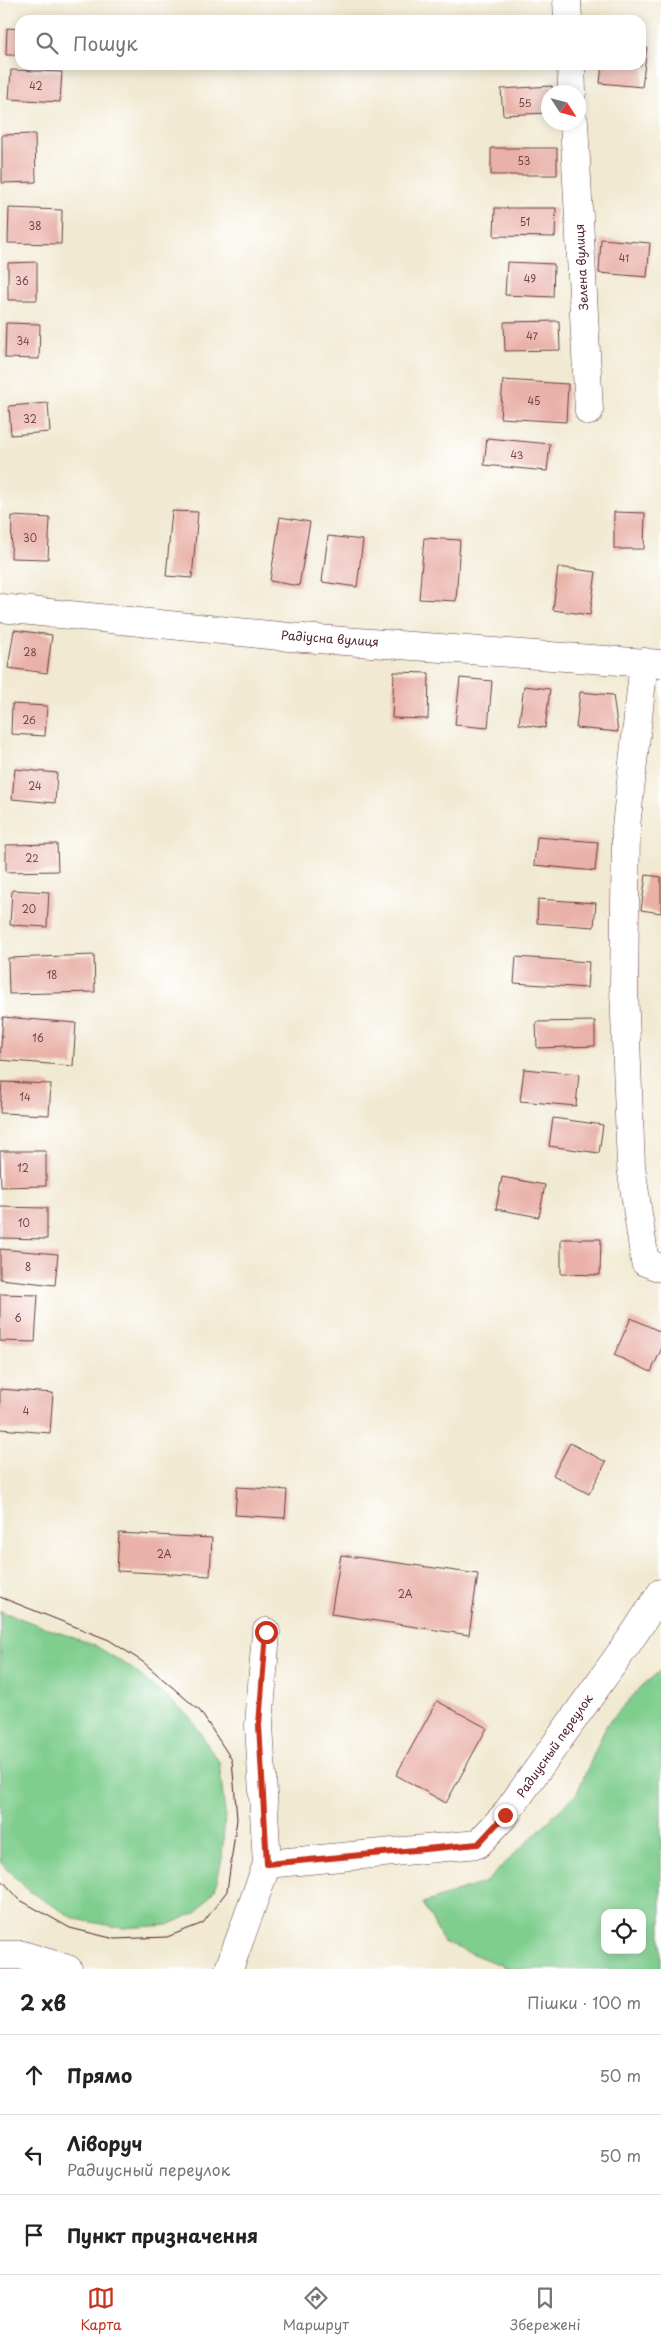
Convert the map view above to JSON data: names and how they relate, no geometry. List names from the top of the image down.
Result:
{
  "streets": {
    "street": ["Зелена вулиця", "Радіусна вулиця", "Радиусный переулок"]
  },
  "house_numbers": [
    "42",
    "55",
    "53",
    "51",
    "38",
    "41",
    "49",
    "36",
    "47",
    "34",
    "45",
    "32",
    "43",
    "30",
    "28",
    "26",
    "24",
    "22",
    "20",
    "18",
    "16",
    "14",
    "12",
    "10",
    "8",
    "6",
    "4",
    "2А",
    "2А"
  ],
  "north": "bottom right",
  "page": {
    "search": "Пошук",
    "heading": ["2 хв", "Пішки · 100 m"],
    "list": [
      ["Прямо", "50 m"],
      ["Ліворуч", "Радиусный переулок", "50 m"],
      "Пункт призначення"
    ],
    "nav": ["Карта", "Маршрут", "Збережені"]
  }
}
